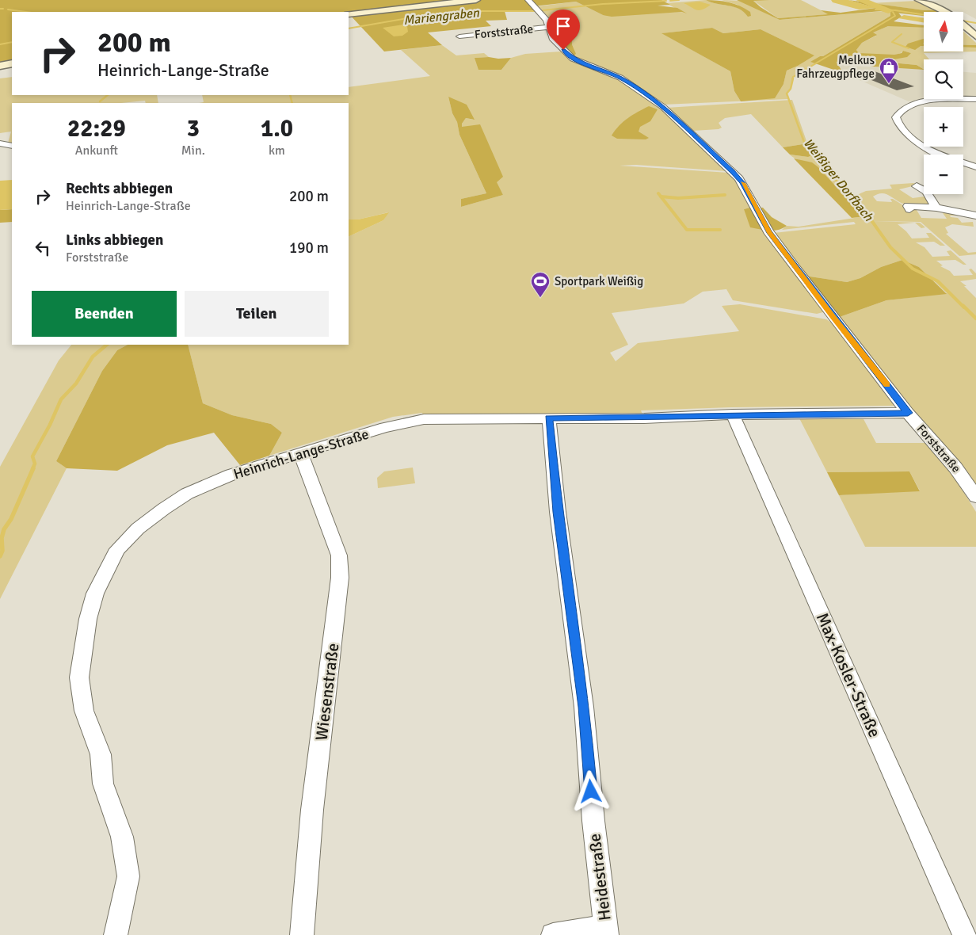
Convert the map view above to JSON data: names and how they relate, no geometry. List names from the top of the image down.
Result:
{
  "streets": {
    "street": [
      "Forststraße",
      "Heinrich-Lange-Straße",
      "Max-Kosler-Straße",
      "Wiesenstraße",
      "Heidestraße"
    ]
  },
  "crossings": [
    ["Forststraße", "Heinrich-Lange-Straße"],
    ["Heinrich-Lange-Straße", "Max-Kosler-Straße"],
    ["Heinrich-Lange-Straße", "Wiesenstraße"],
    ["Heinrich-Lange-Straße", "Heidestraße"]
  ],
  "water": ["Mariengraben", "Weißiger Dorfbach"],
  "places": {
    "shop": ["Melkus Fahrzeugpflege"],
    "sports": ["Sportpark Weißig"]
  },
  "north": "top",
  "page": {
    "map_buttons": ["+", "−"],
    "turn": ["200 m", "Heinrich-Lange-Straße"],
    "eta": [
      "22:29",
      "Ankunft",
      "3",
      "Min.",
      "1.0",
      "km"
    ],
    "list": [
      {
        "name": "Rechts abbiegen",
        "note": "Heinrich-Lange-Straße",
        "value": "200 m"
      },
      {
        "name": "Links abbiegen",
        "note": "Forststraße",
        "value": "190 m"
      }
    ],
    "buttons": ["Beenden", "Teilen"]
  }
}
